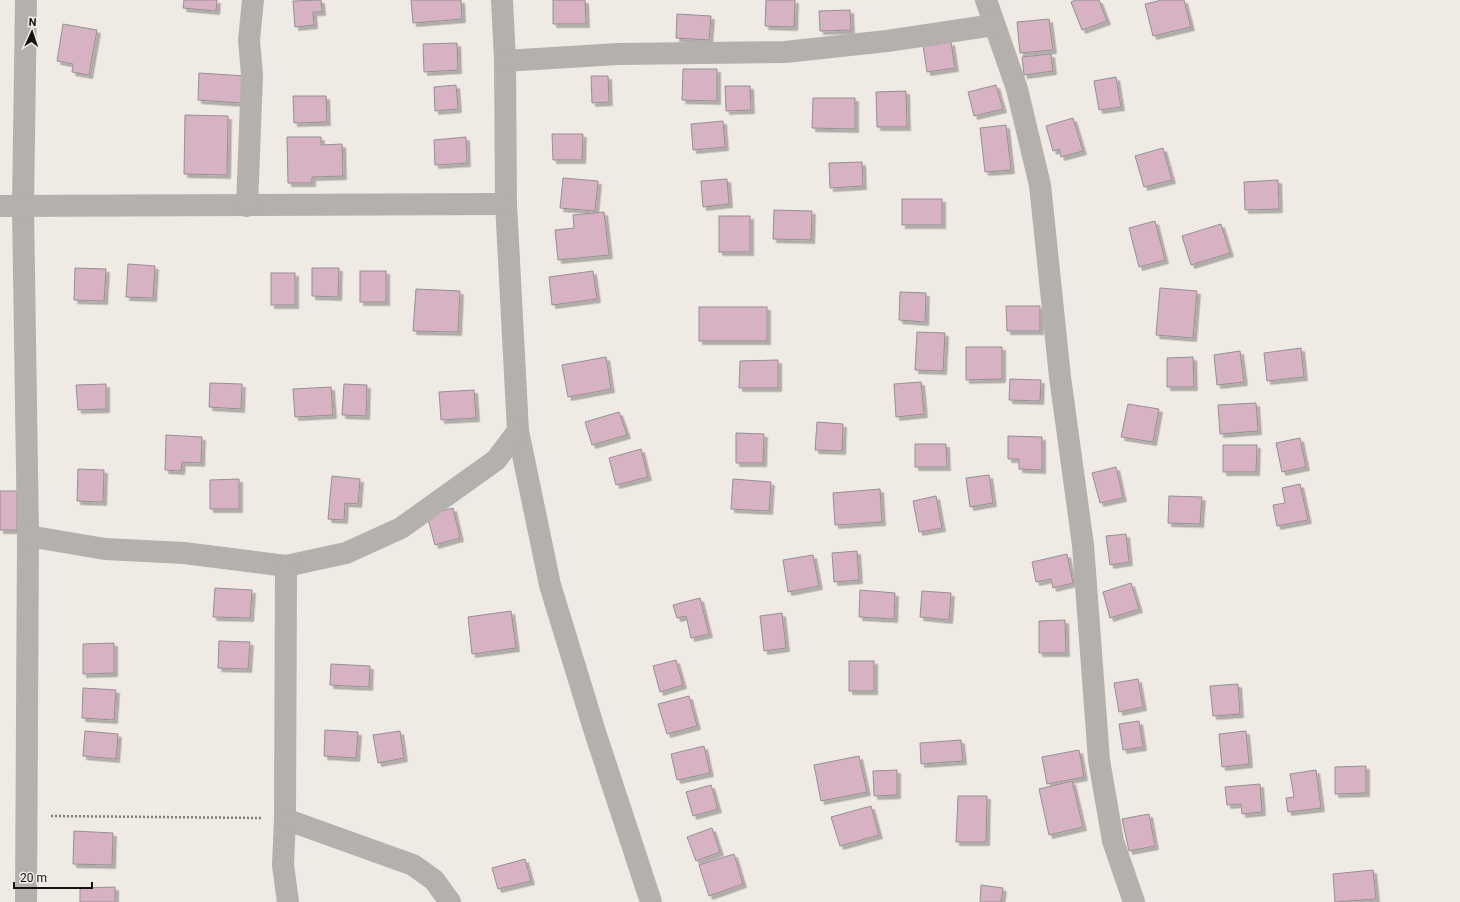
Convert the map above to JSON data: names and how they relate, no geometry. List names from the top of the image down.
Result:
{
  "scale_bar": "20 m",
  "north": "top"
}
